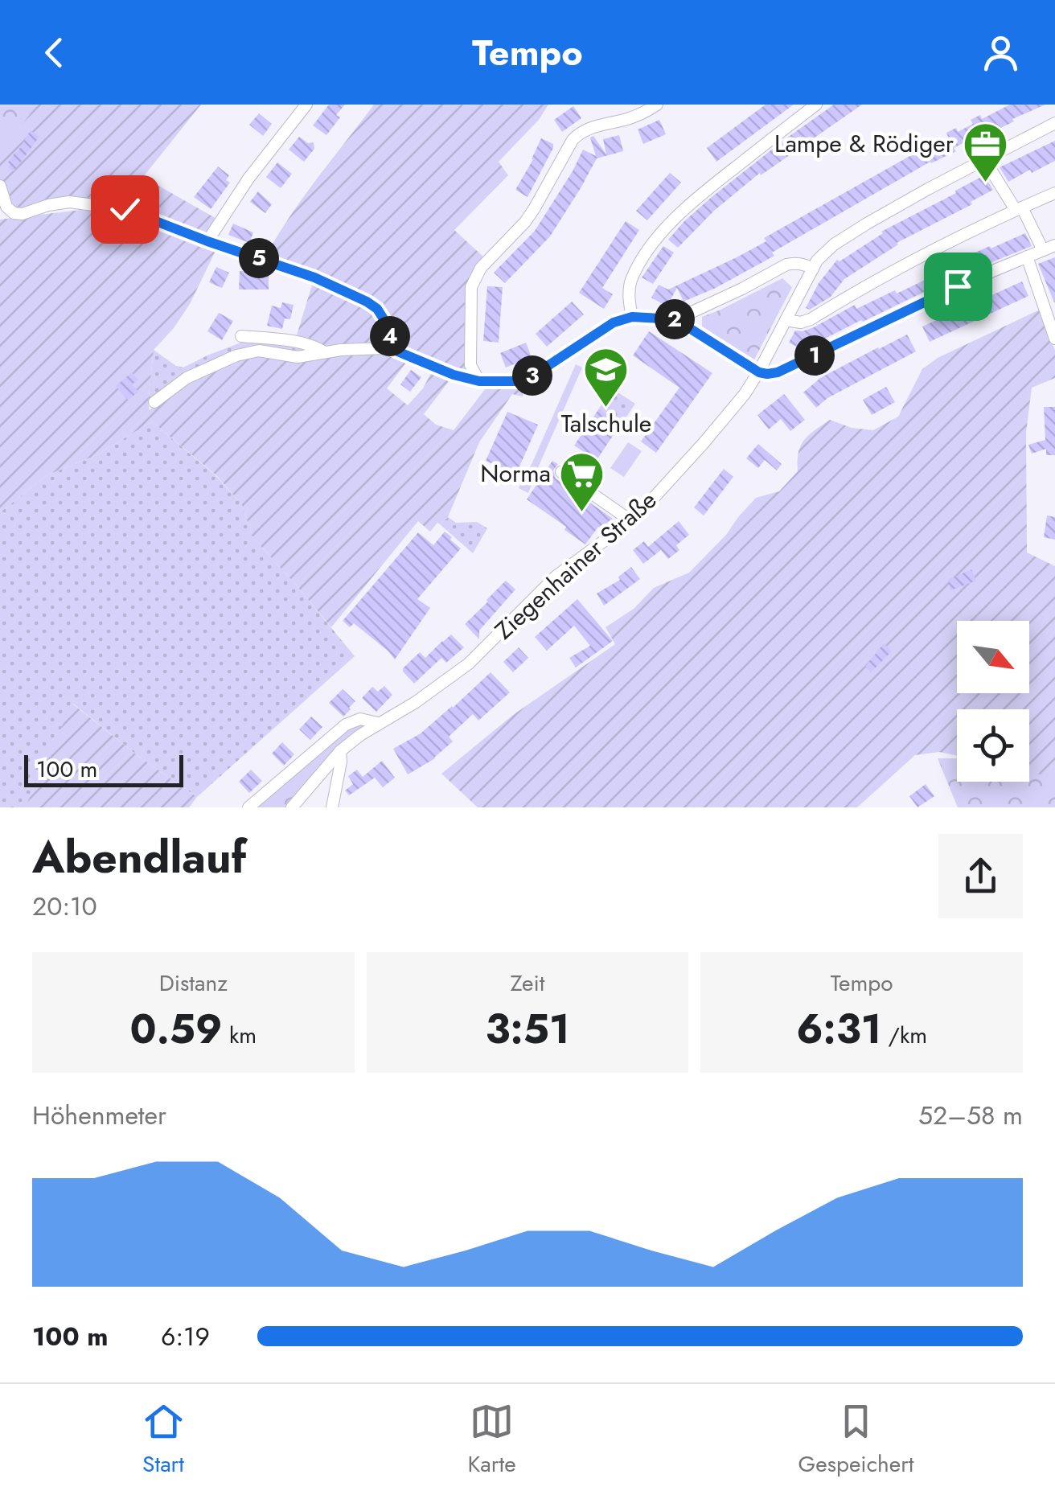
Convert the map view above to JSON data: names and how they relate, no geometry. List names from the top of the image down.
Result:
{
  "streets": {
    "street": ["Ziegenhainer Straße"]
  },
  "places": {
    "office": ["Lampe & Rödiger"],
    "school or university": ["Talschule"],
    "supermarket": ["Norma"]
  },
  "scale_bar": "100 m",
  "north": "bottom right",
  "page": {
    "header": "Tempo",
    "pins": [
      "5",
      "2",
      "4",
      "1",
      "3"
    ],
    "scale": "100 m",
    "heading": ["Abendlauf", "20:10"],
    "stats": [
      ["Distanz", "0.59 km"],
      ["Zeit", "3:51"],
      ["Tempo", "6:31 /km"]
    ],
    "chart": ["Höhenmeter", "52–58 m"],
    "list": [
      {
        "name": "100 m",
        "note": "6:19"
      }
    ],
    "tabs": ["Start", "Karte", "Gespeichert"]
  }
}
